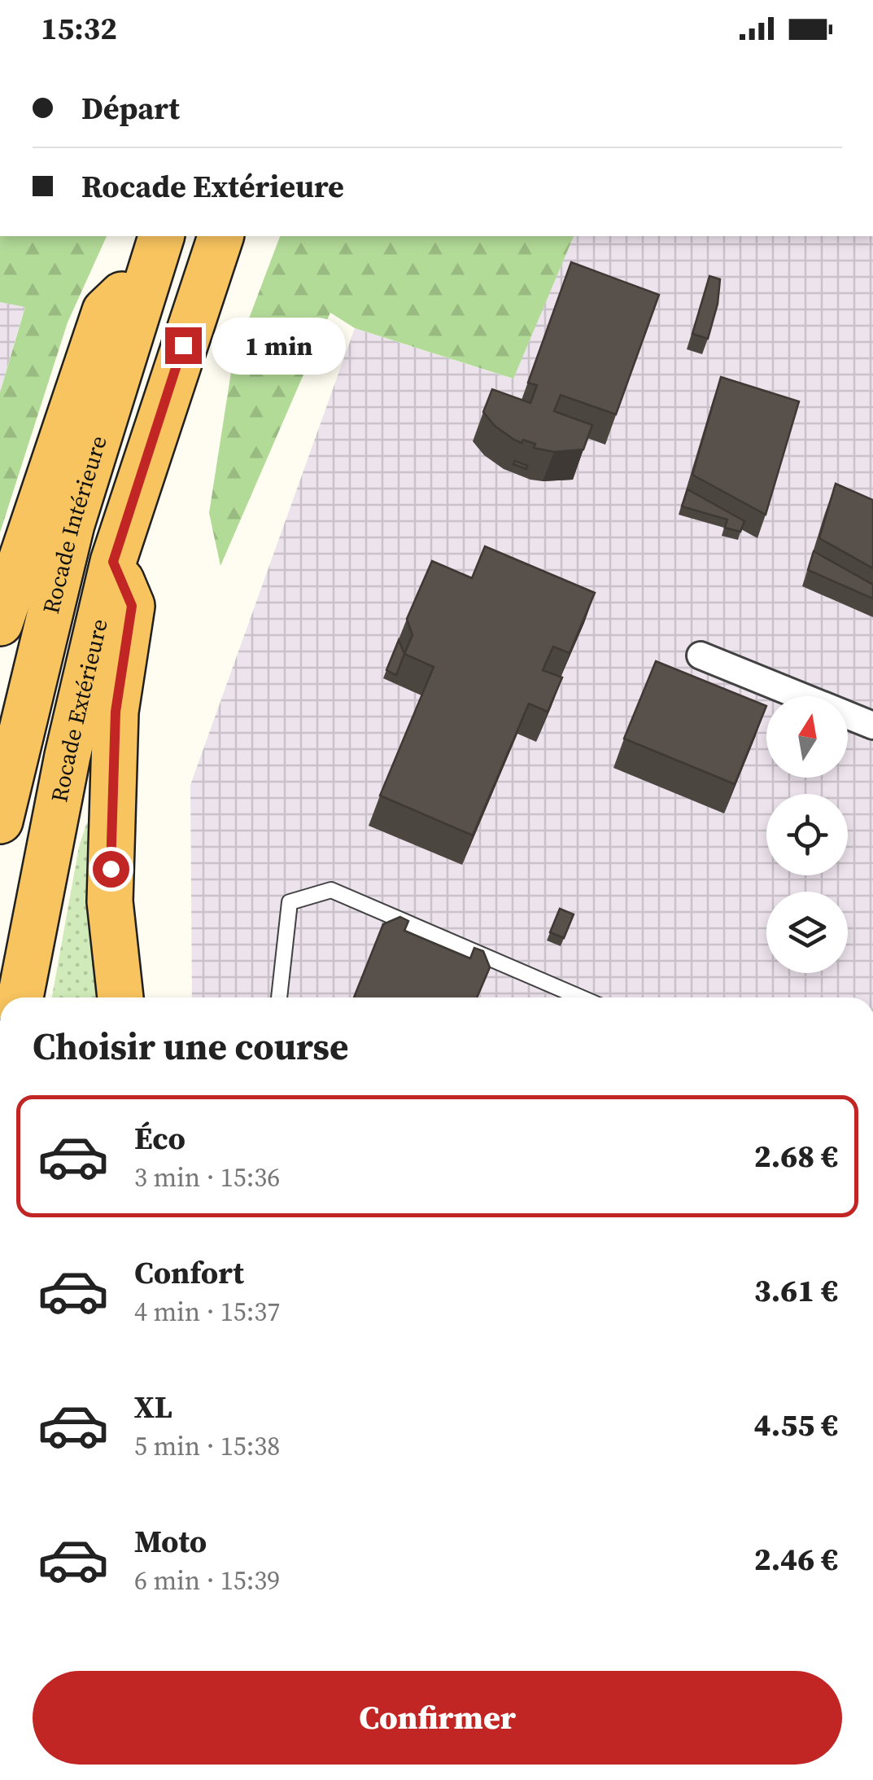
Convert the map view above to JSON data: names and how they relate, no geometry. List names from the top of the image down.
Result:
{
  "streets": {
    "highway": ["Rocade Intérieure", "Rocade Extérieure"]
  },
  "north": "top",
  "page": {
    "status": "15:32",
    "banner": ["Départ", "Rocade Extérieure"],
    "bubble": "1 min",
    "heading": "Choisir une course",
    "list": [
      {
        "name": "Éco",
        "note": "3 min · 15:36",
        "value": "2.68 €"
      },
      {
        "name": "Confort",
        "note": "4 min · 15:37",
        "value": "3.61 €"
      },
      {
        "name": "XL",
        "note": "5 min · 15:38",
        "value": "4.55 €"
      },
      {
        "name": "Moto",
        "note": "6 min · 15:39",
        "value": "2.46 €"
      }
    ],
    "buttons": "Confirmer"
  }
}
